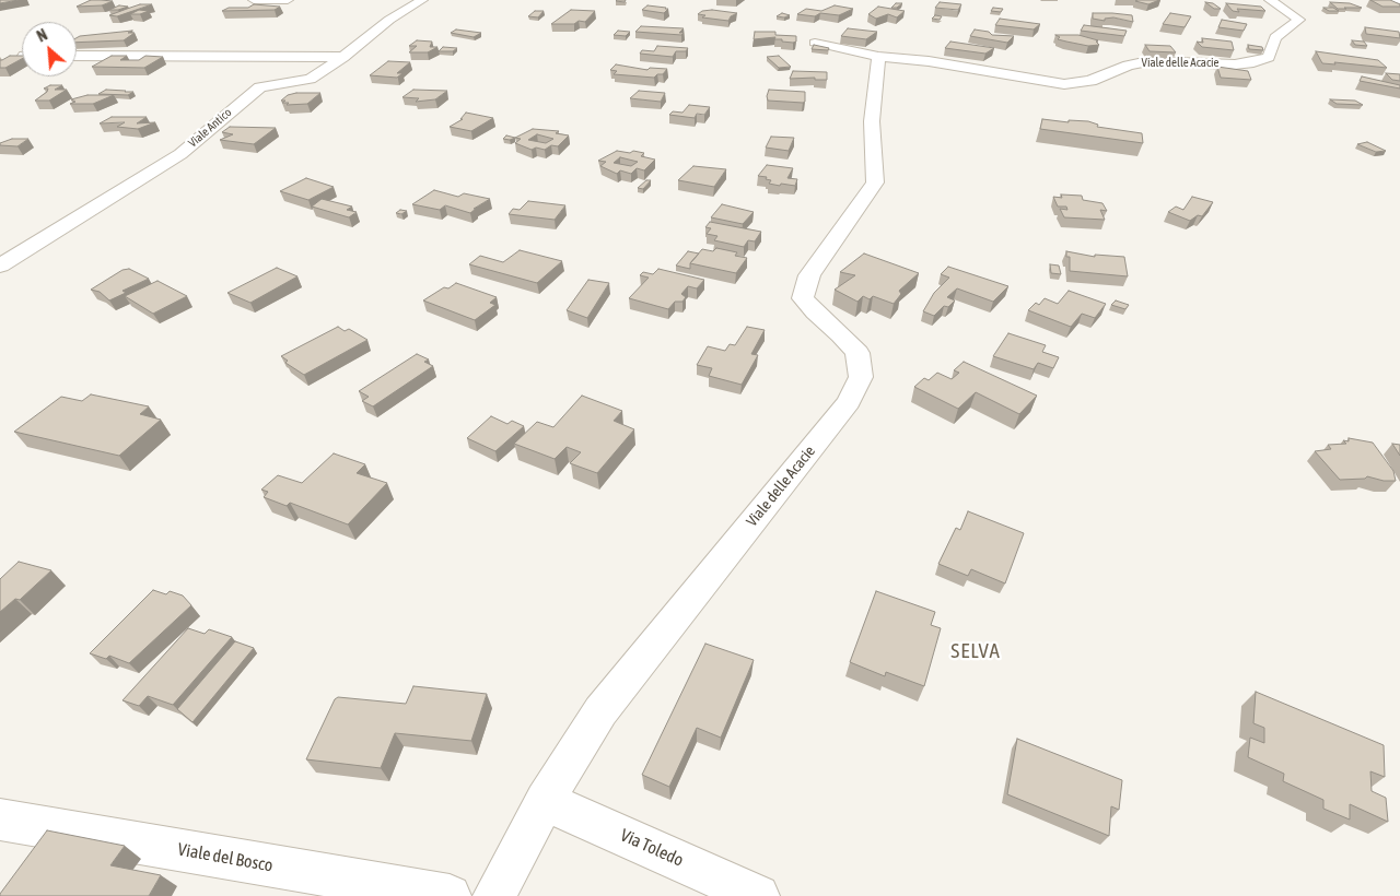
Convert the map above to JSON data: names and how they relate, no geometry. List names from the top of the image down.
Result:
{
  "streets": {
    "street": [
      "Viale delle Acacie",
      "Viale Antico",
      "Via Toledo",
      "Viale del Bosco"
    ]
  },
  "crossings": [
    ["Viale delle Acacie", "Via Toledo"]
  ],
  "districts": ["SELVA"],
  "north": "top left"
}
